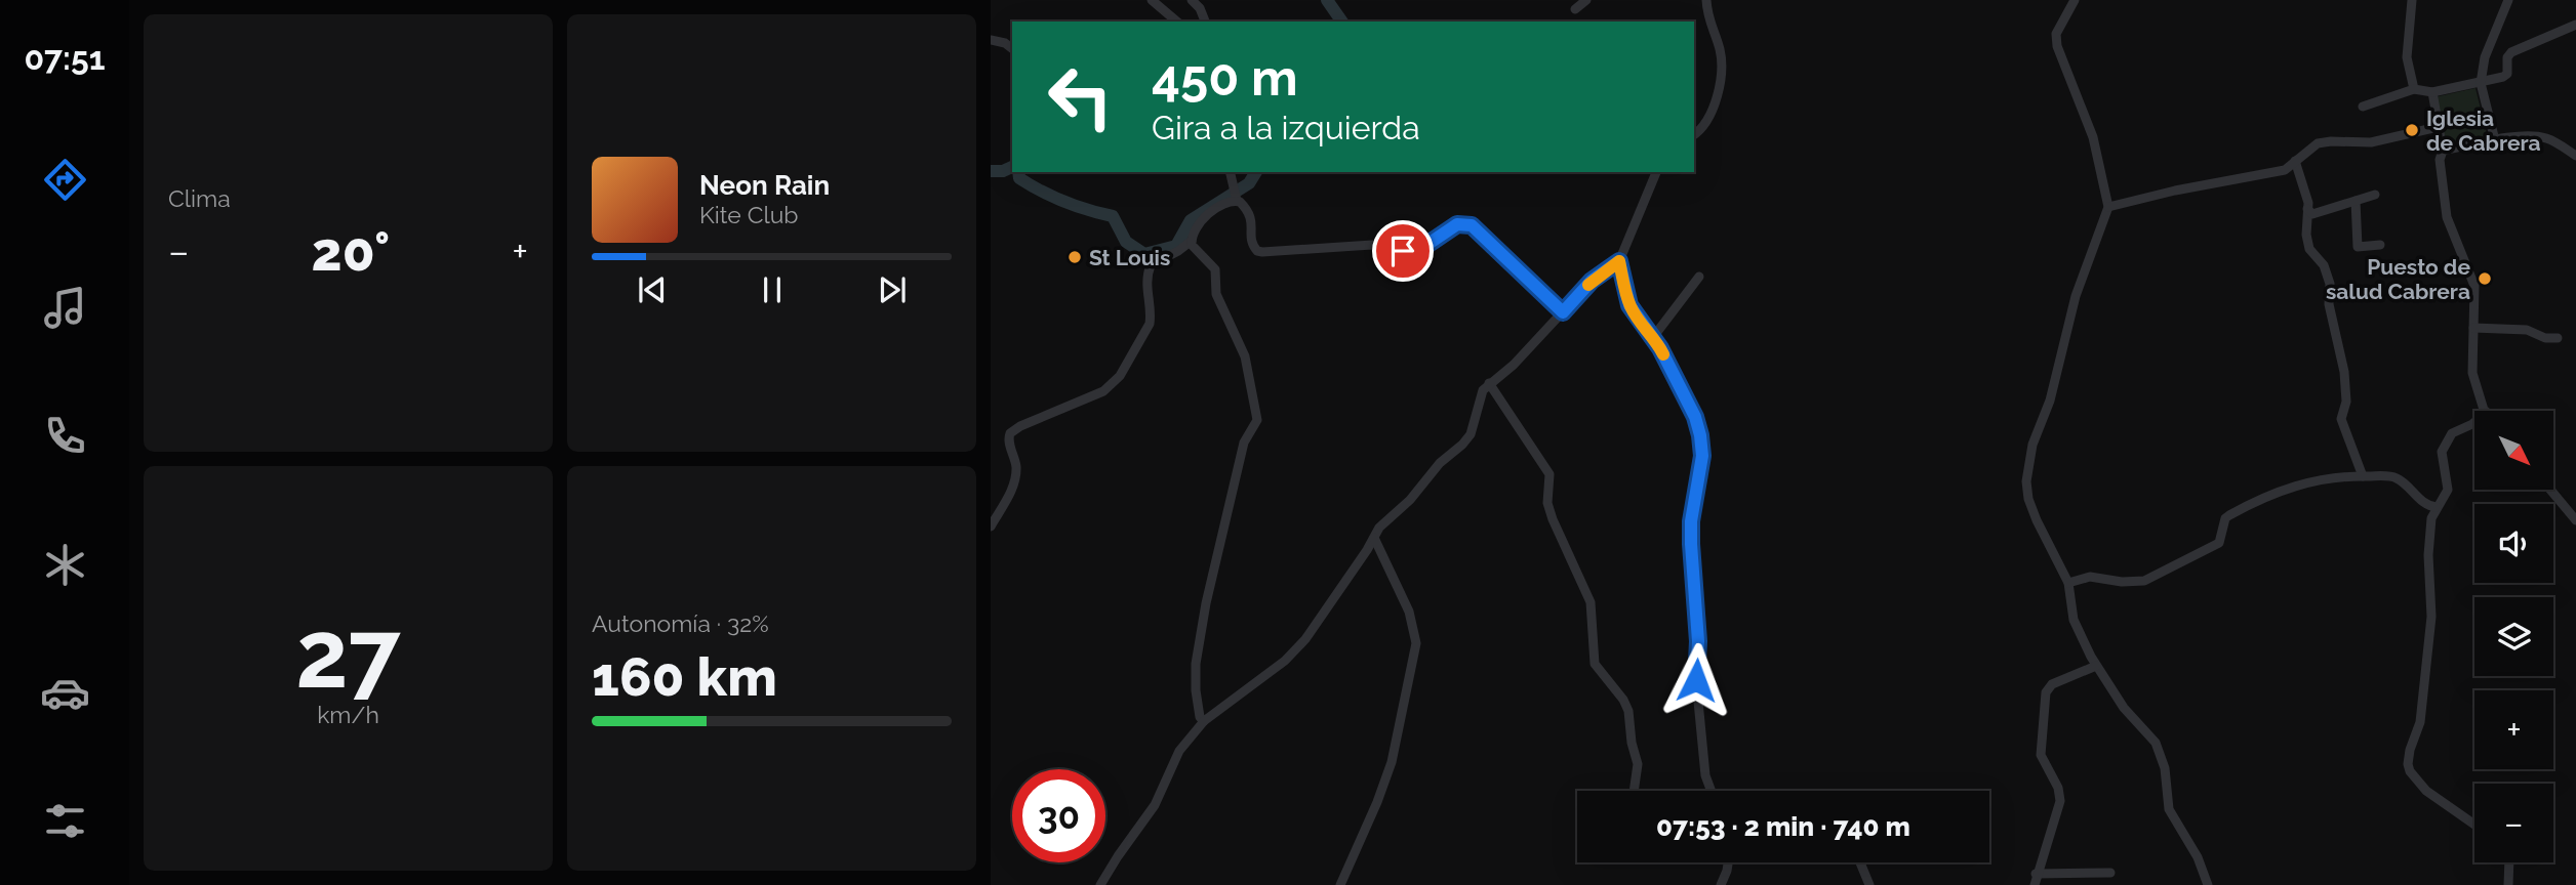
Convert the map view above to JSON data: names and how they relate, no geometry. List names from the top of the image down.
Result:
{
  "places": ["Iglesia de Cabrera", "St Louis", "Puesto de salud Cabrera"],
  "north": "bottom right",
  "page": {
    "tabs": "07:51",
    "tile": [
      "Clima",
      ["27", "km/h"],
      ["Autonomía · 32%", "160 km"]
    ],
    "turn": ["450 m", "Gira a la izquierda"],
    "song": ["Neon Rain", "Kite Club"],
    "heat": ["−", "20°", "+"],
    "map_buttons": ["+", "−"],
    "limit": "30",
    "trip": "07:53 · 2 min · 740 m"
  }
}
